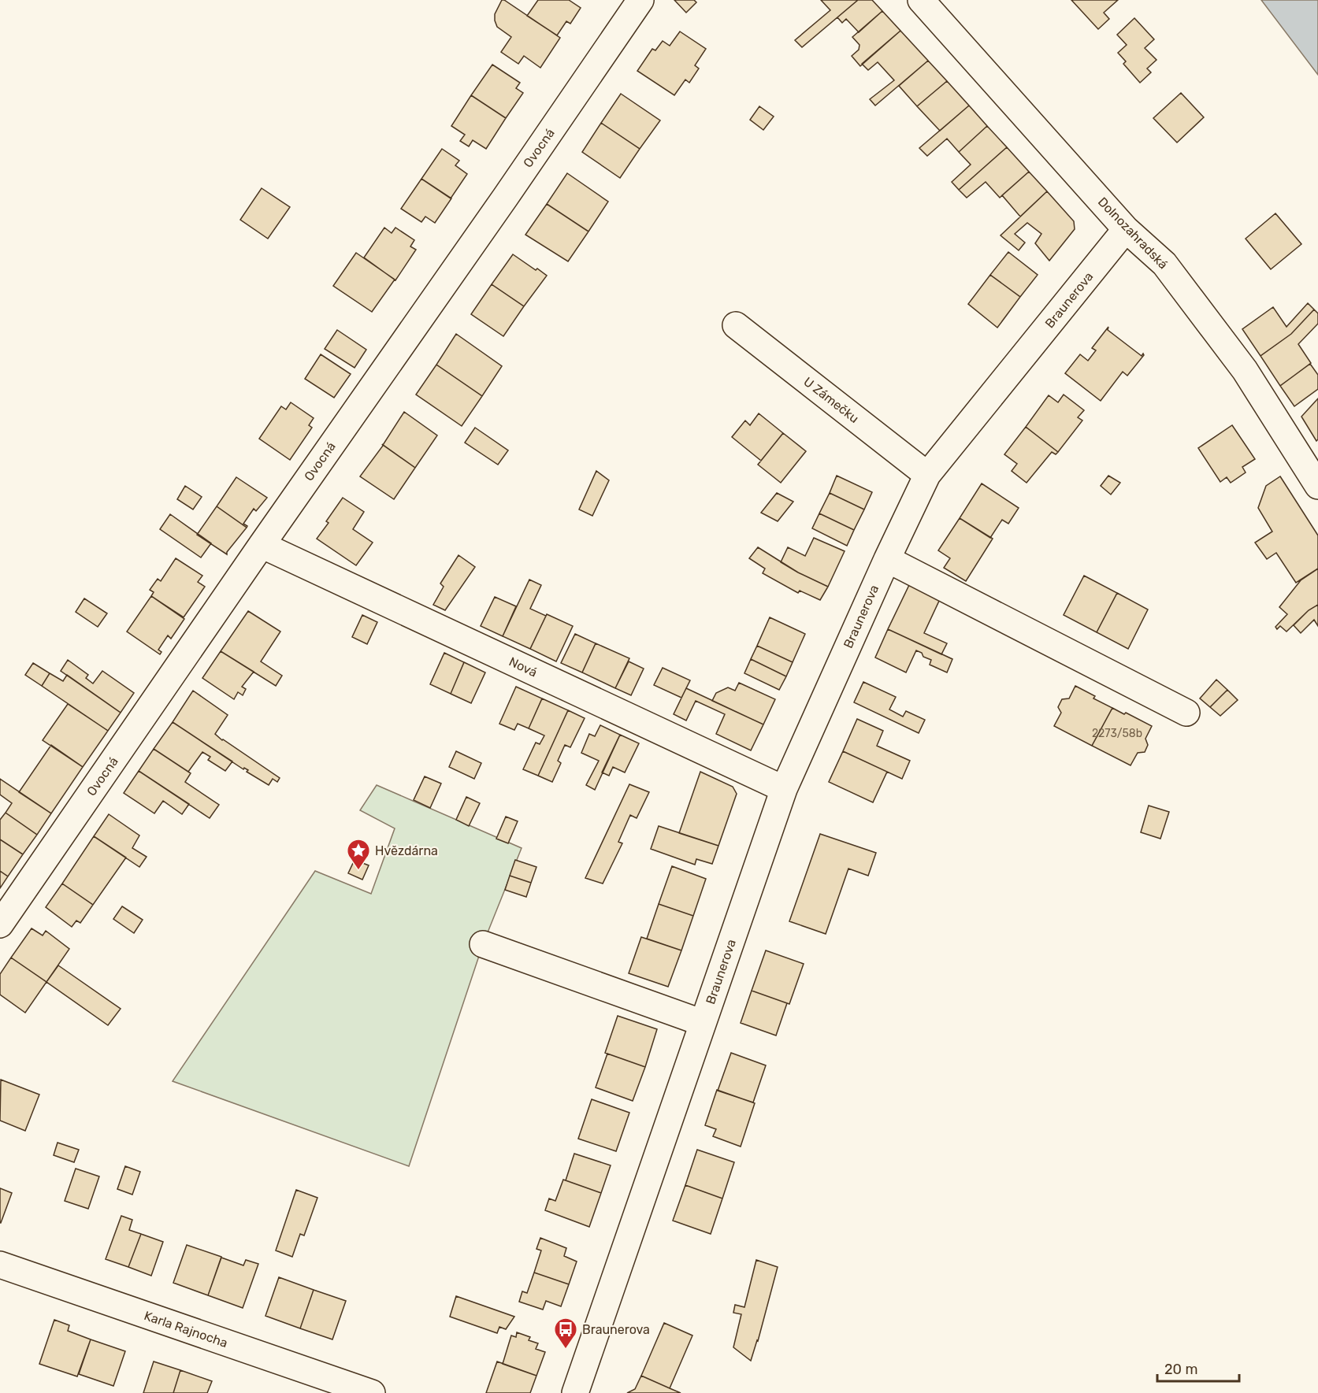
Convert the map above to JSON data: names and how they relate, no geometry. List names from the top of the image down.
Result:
{
  "streets": {
    "street": [
      "Ovocná",
      "Dolnozahradská",
      "Braunerova",
      "U Zámečku",
      "Nová",
      "Karla Rajnocha"
    ]
  },
  "crossings": [
    ["Ovocná", "Nová"],
    ["Dolnozahradská", "Braunerova"],
    ["Braunerova", "U Zámečku"],
    ["Braunerova", "Nová"]
  ],
  "places": {
    "place": ["Hvězdárna"],
    "bus stop": ["Braunerova"]
  },
  "house_numbers": ["2273/58b"],
  "scale_bar": "20 m"
}
